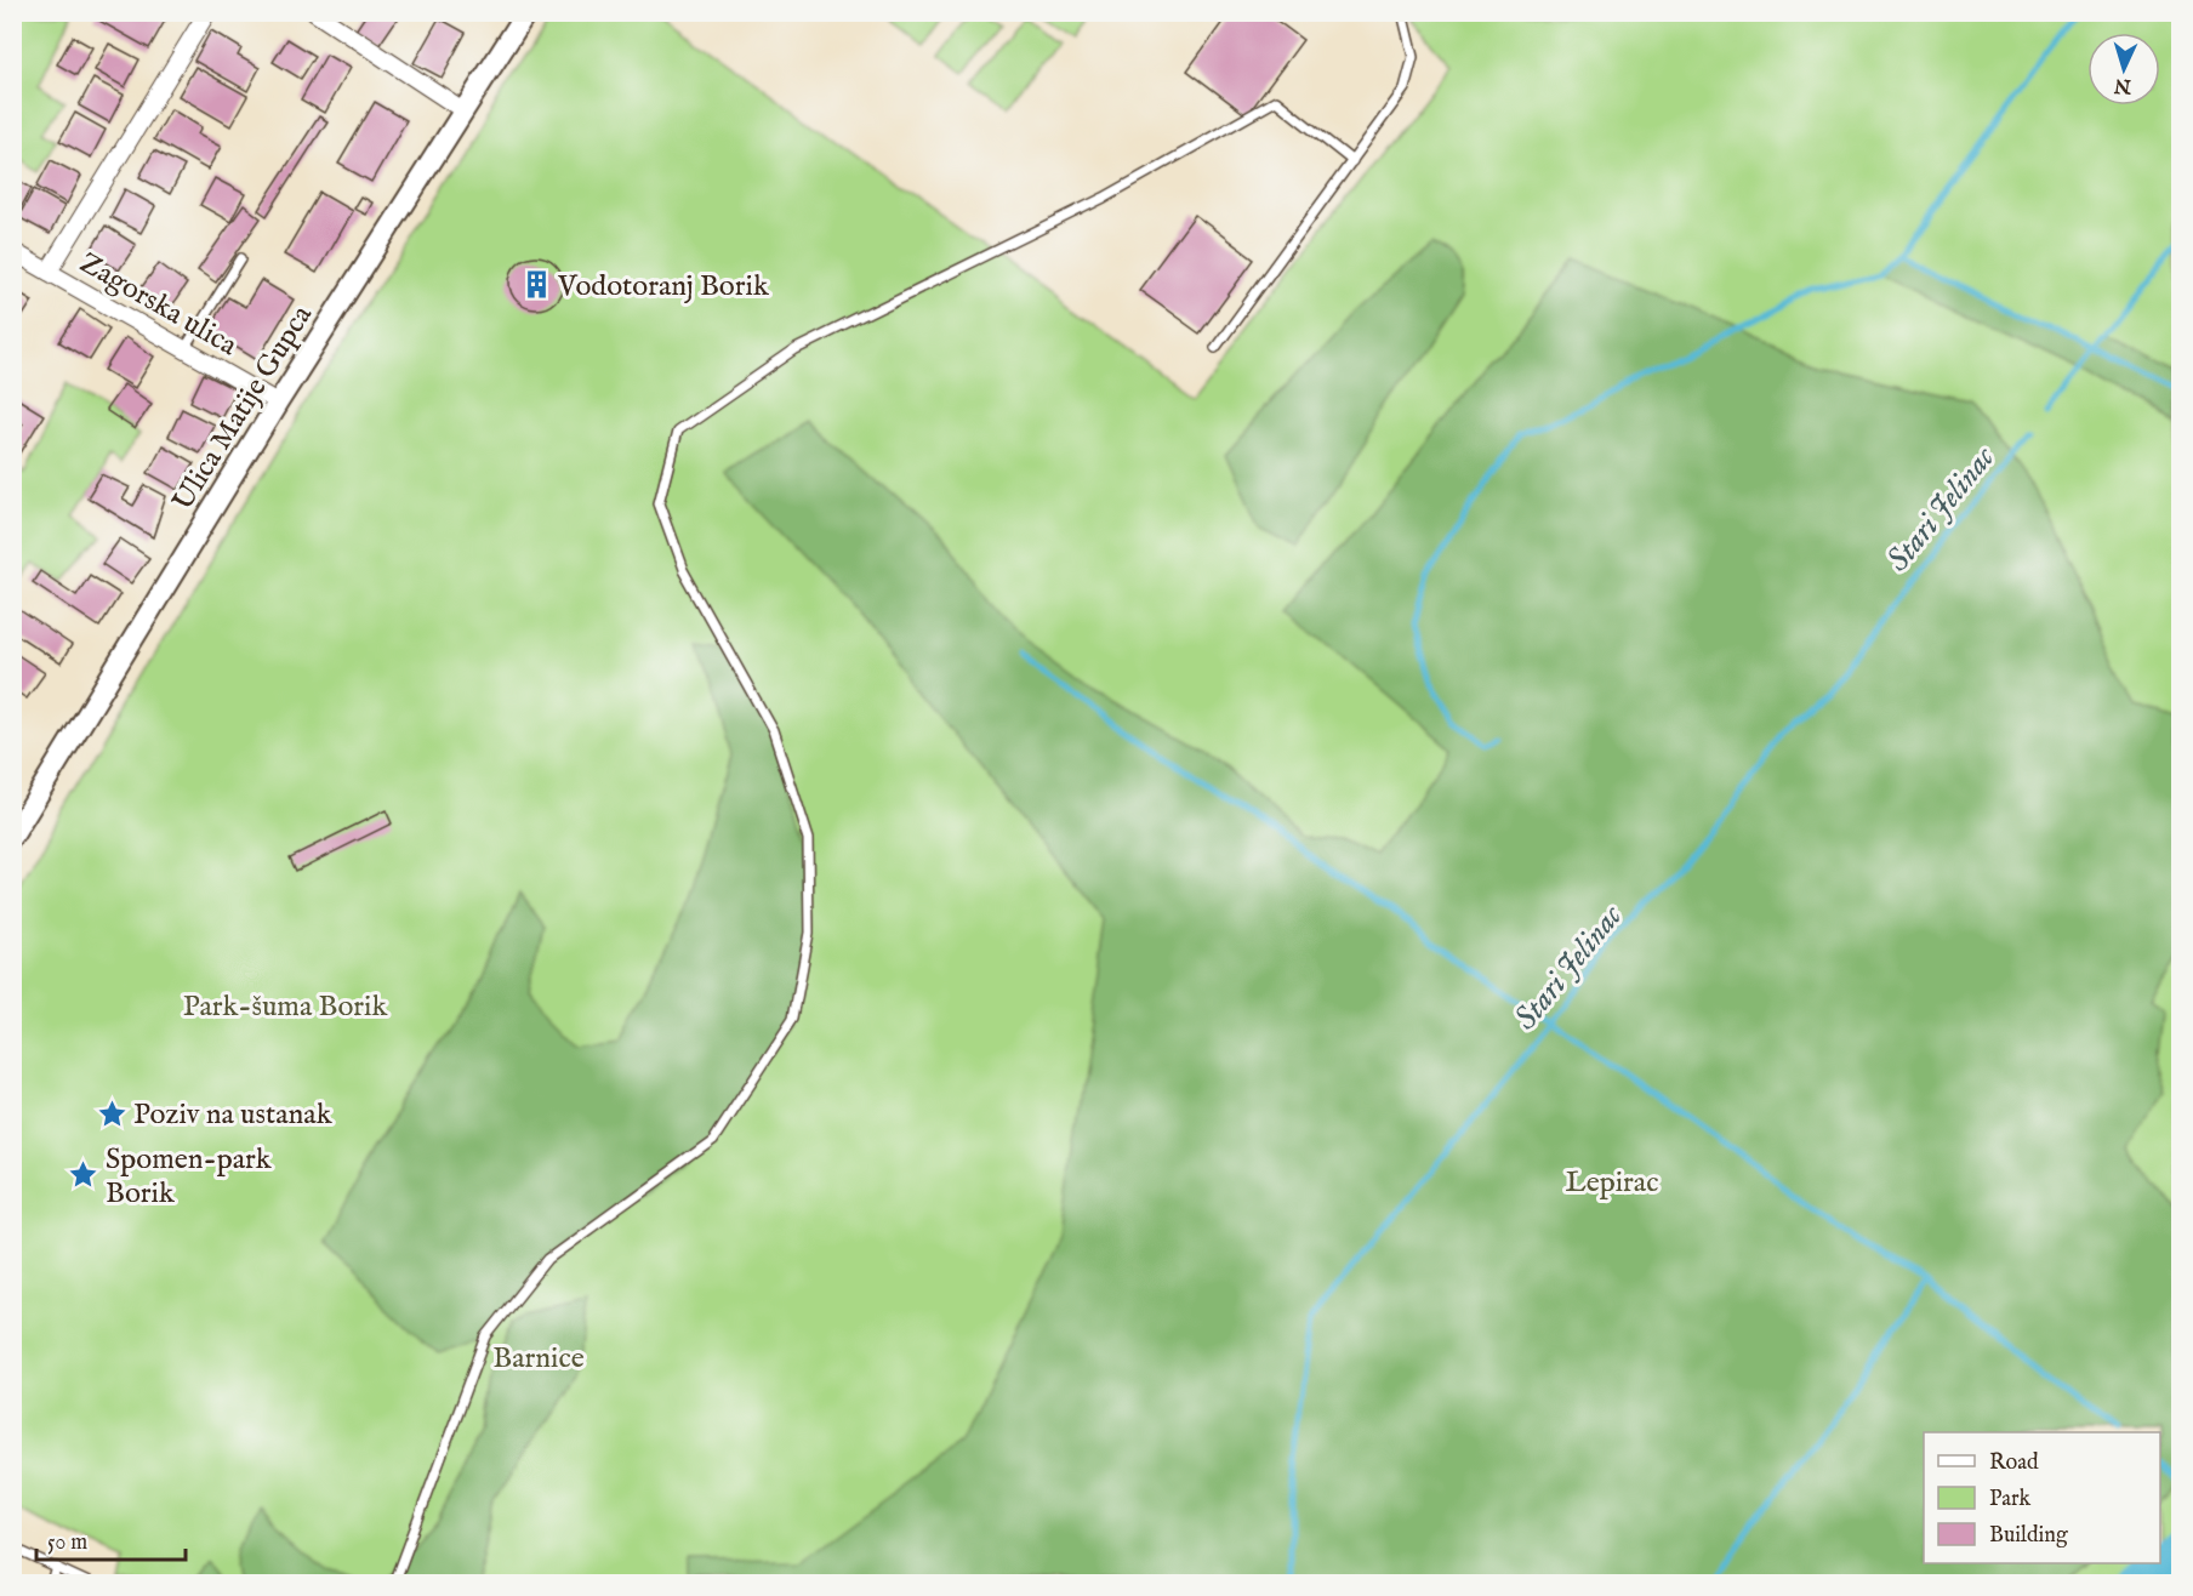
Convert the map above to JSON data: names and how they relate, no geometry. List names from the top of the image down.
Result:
{
  "streets": {
    "street": ["Zagorska ulica", "Ulica Matije Gupca"]
  },
  "crossings": [
    ["Zagorska ulica", "Ulica Matije Gupca"]
  ],
  "water": ["Stari Jelinac"],
  "parks": ["Park-šuma Borik", "Lepirac", "Barnice"],
  "places": {
    "building": ["Vodotoranj Borik"],
    "place": ["Poziv na ustanak", "Spomen-park Borik"]
  },
  "legend": ["Road", "Park", "Building"],
  "scale_bar": "50 m",
  "north": "bottom"
}
